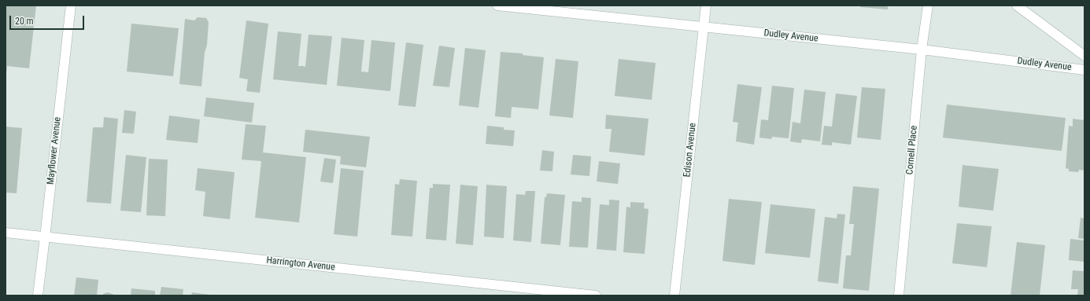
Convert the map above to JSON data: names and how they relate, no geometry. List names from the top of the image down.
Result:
{
  "streets": {
    "street": [
      "Dudley Avenue",
      "Edison Avenue",
      "Cornell Place",
      "Mayflower Avenue",
      "Harrington Avenue"
    ]
  },
  "crossings": [
    ["Dudley Avenue", "Edison Avenue"],
    ["Dudley Avenue", "Cornell Place"],
    ["Mayflower Avenue", "Harrington Avenue"]
  ],
  "scale_bar": "20 m"
}
